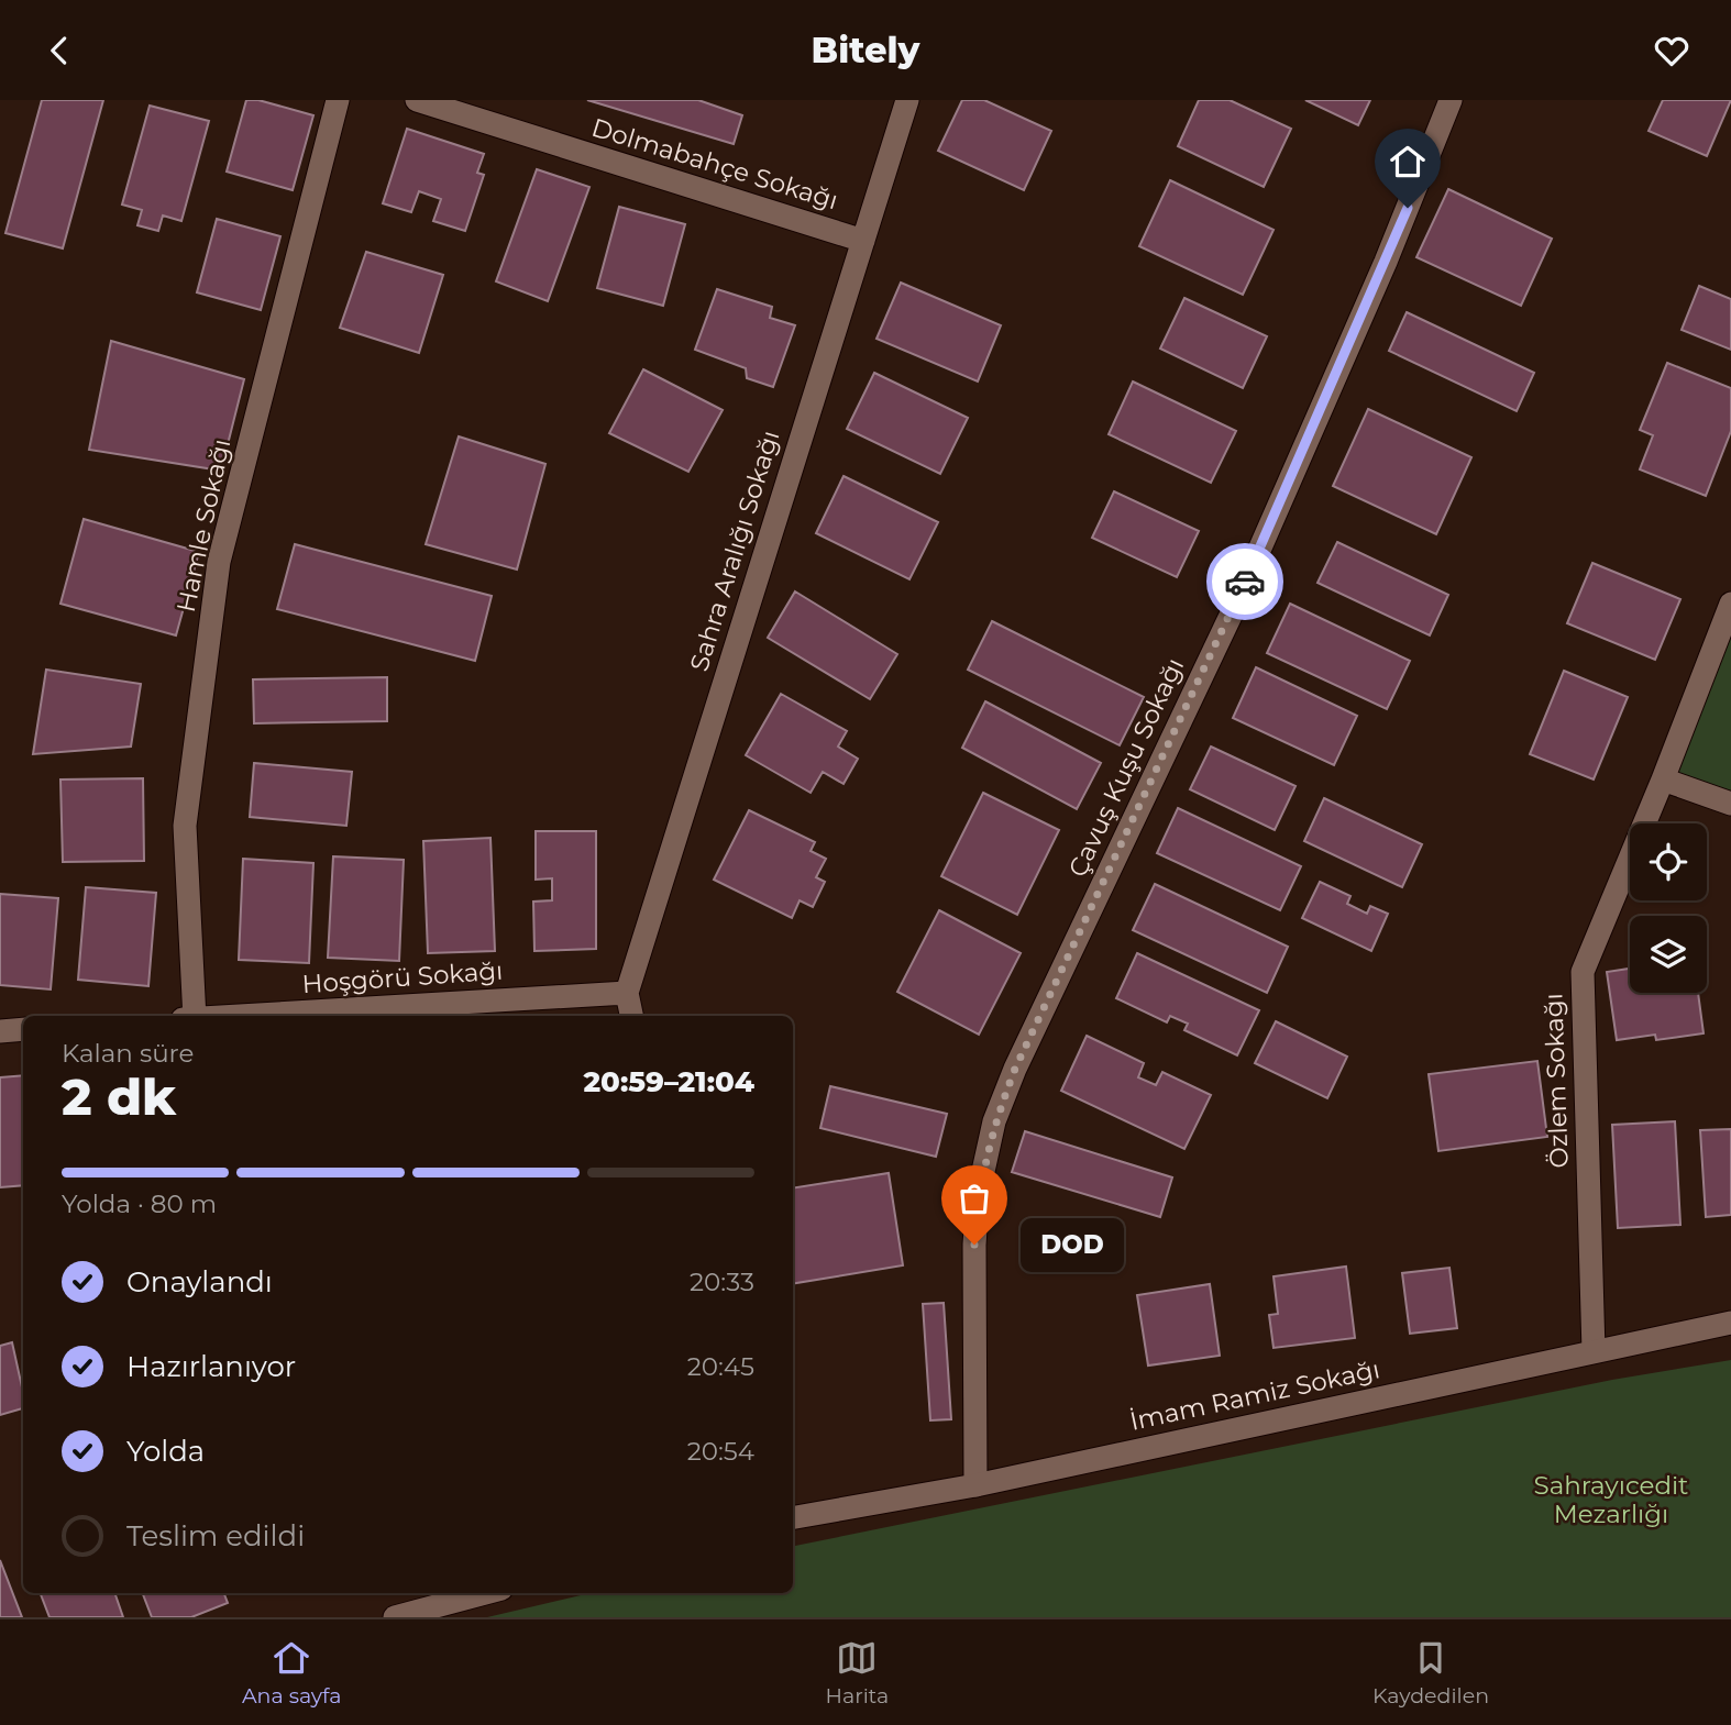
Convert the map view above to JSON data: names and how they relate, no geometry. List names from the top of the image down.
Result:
{
  "streets": {
    "street": [
      "Dolmabahçe Sokağı",
      "Hamle Sokağı",
      "Sahra Aralığı Sokağı",
      "Çavuş Kuşu Sokağı",
      "Hoşgörü Sokağı",
      "Özlem Sokağı",
      "İmam Ramiz Sokağı"
    ]
  },
  "crossings": [
    ["Dolmabahçe Sokağı", "Sahra Aralığı Sokağı"],
    ["Sahra Aralığı Sokağı", "Hoşgörü Sokağı"],
    ["Çavuş Kuşu Sokağı", "İmam Ramiz Sokağı"],
    ["Özlem Sokağı", "İmam Ramiz Sokağı"]
  ],
  "parks": ["Sahrayıcedit Mezarlığı"],
  "places": ["DOD"],
  "page": {
    "header": "Bitely",
    "heading": ["2 dk", "Kalan süre", "20:59–21:04"],
    "bar": "Yolda · 80 m",
    "bubble": "DOD",
    "list": [
      ["Onaylandı", "20:33"],
      ["Hazırlanıyor", "20:45"],
      ["Yolda", "20:54"],
      "Teslim edildi"
    ],
    "tabs": ["Ana sayfa", "Harita", "Kaydedilen"]
  }
}
